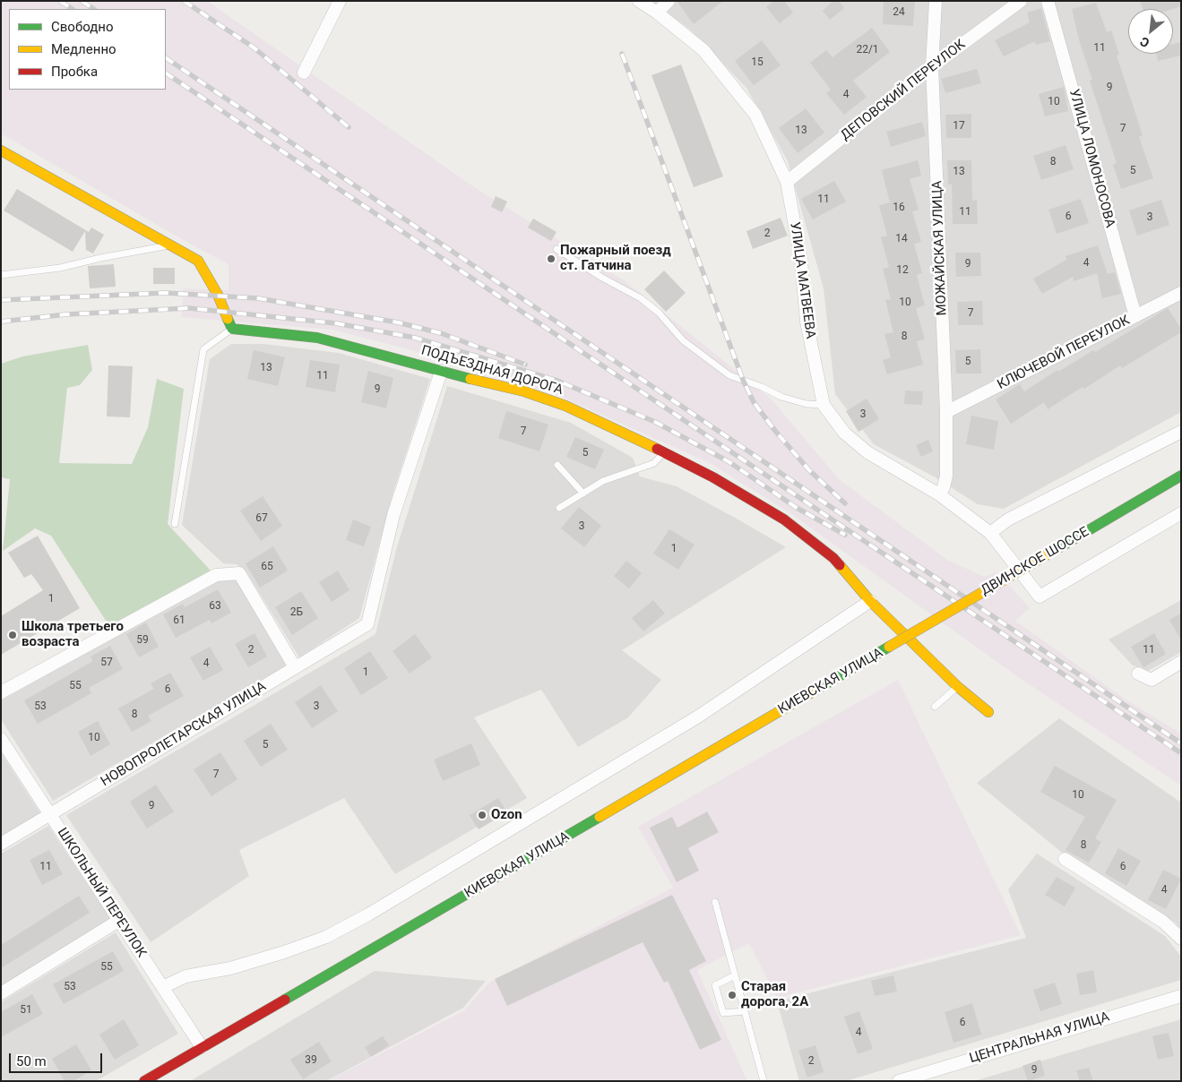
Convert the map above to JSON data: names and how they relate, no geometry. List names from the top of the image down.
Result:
{
  "streets": {
    "main road": ["ПОДЪЕЗДНАЯ ДОРОГА", "ДВИНСКОЕ ШОССЕ", "КИЕВСКАЯ УЛИЦА"],
    "street": [
      "ДЕПОВСКИЙ ПЕРЕУЛОК",
      "УЛИЦА ЛОМОНОСОВА",
      "МОЖАЙСКАЯ УЛИЦА",
      "УЛИЦА МАТВЕЕВА",
      "КЛЮЧЕВОЙ ПЕРЕУЛОК",
      "НОВОПРОЛЕТАРСКАЯ УЛИЦА",
      "ШКОЛЬНЫЙ ПЕРЕУЛОК",
      "ЦЕНТРАЛЬНАЯ УЛИЦА"
    ]
  },
  "crossings": [
    ["ДЕПОВСКИЙ ПЕРЕУЛОК", "МОЖАЙСКАЯ УЛИЦА"],
    ["ДЕПОВСКИЙ ПЕРЕУЛОК", "УЛИЦА МАТВЕЕВА"],
    ["УЛИЦА ЛОМОНОСОВА", "КЛЮЧЕВОЙ ПЕРЕУЛОК"],
    ["МОЖАЙСКАЯ УЛИЦА", "УЛИЦА МАТВЕЕВА"],
    ["МОЖАЙСКАЯ УЛИЦА", "КЛЮЧЕВОЙ ПЕРЕУЛОК"],
    ["ПОДЪЕЗДНАЯ ДОРОГА", "НОВОПРОЛЕТАРСКАЯ УЛИЦА"],
    ["ДВИНСКОЕ ШОССЕ", "КИЕВСКАЯ УЛИЦА"],
    ["КИЕВСКАЯ УЛИЦА", "ШКОЛЬНЫЙ ПЕРЕУЛОК"],
    ["НОВОПРОЛЕТАРСКАЯ УЛИЦА", "ШКОЛЬНЫЙ ПЕРЕУЛОК"]
  ],
  "places": [
    "Пожарный поезд ст. Гатчина",
    "Школа третьего возраста",
    "Ozon",
    "Старая дорога, 2А"
  ],
  "house_numbers": [
    "24",
    "11",
    "22/1",
    "15",
    "9",
    "4",
    "10",
    "17",
    "7",
    "13",
    "8",
    "5",
    "13",
    "11",
    "16",
    "11",
    "6",
    "3",
    "2",
    "14",
    "4",
    "9",
    "12",
    "10",
    "7",
    "8",
    "5",
    "13",
    "11",
    "9",
    "3",
    "7",
    "5",
    "67",
    "3",
    "1",
    "65",
    "1",
    "63",
    "2Б",
    "61",
    "59",
    "2",
    "11",
    "57",
    "4",
    "1",
    "55",
    "6",
    "53",
    "3",
    "8",
    "10",
    "5",
    "7",
    "10",
    "9",
    "8",
    "11",
    "6",
    "4",
    "55",
    "53",
    "51",
    "6",
    "4",
    "39",
    "2",
    "9"
  ],
  "legend": ["Свободно", "Медленно", "Пробка"],
  "scale_bar": "50 m",
  "north": "bottom left"
}
